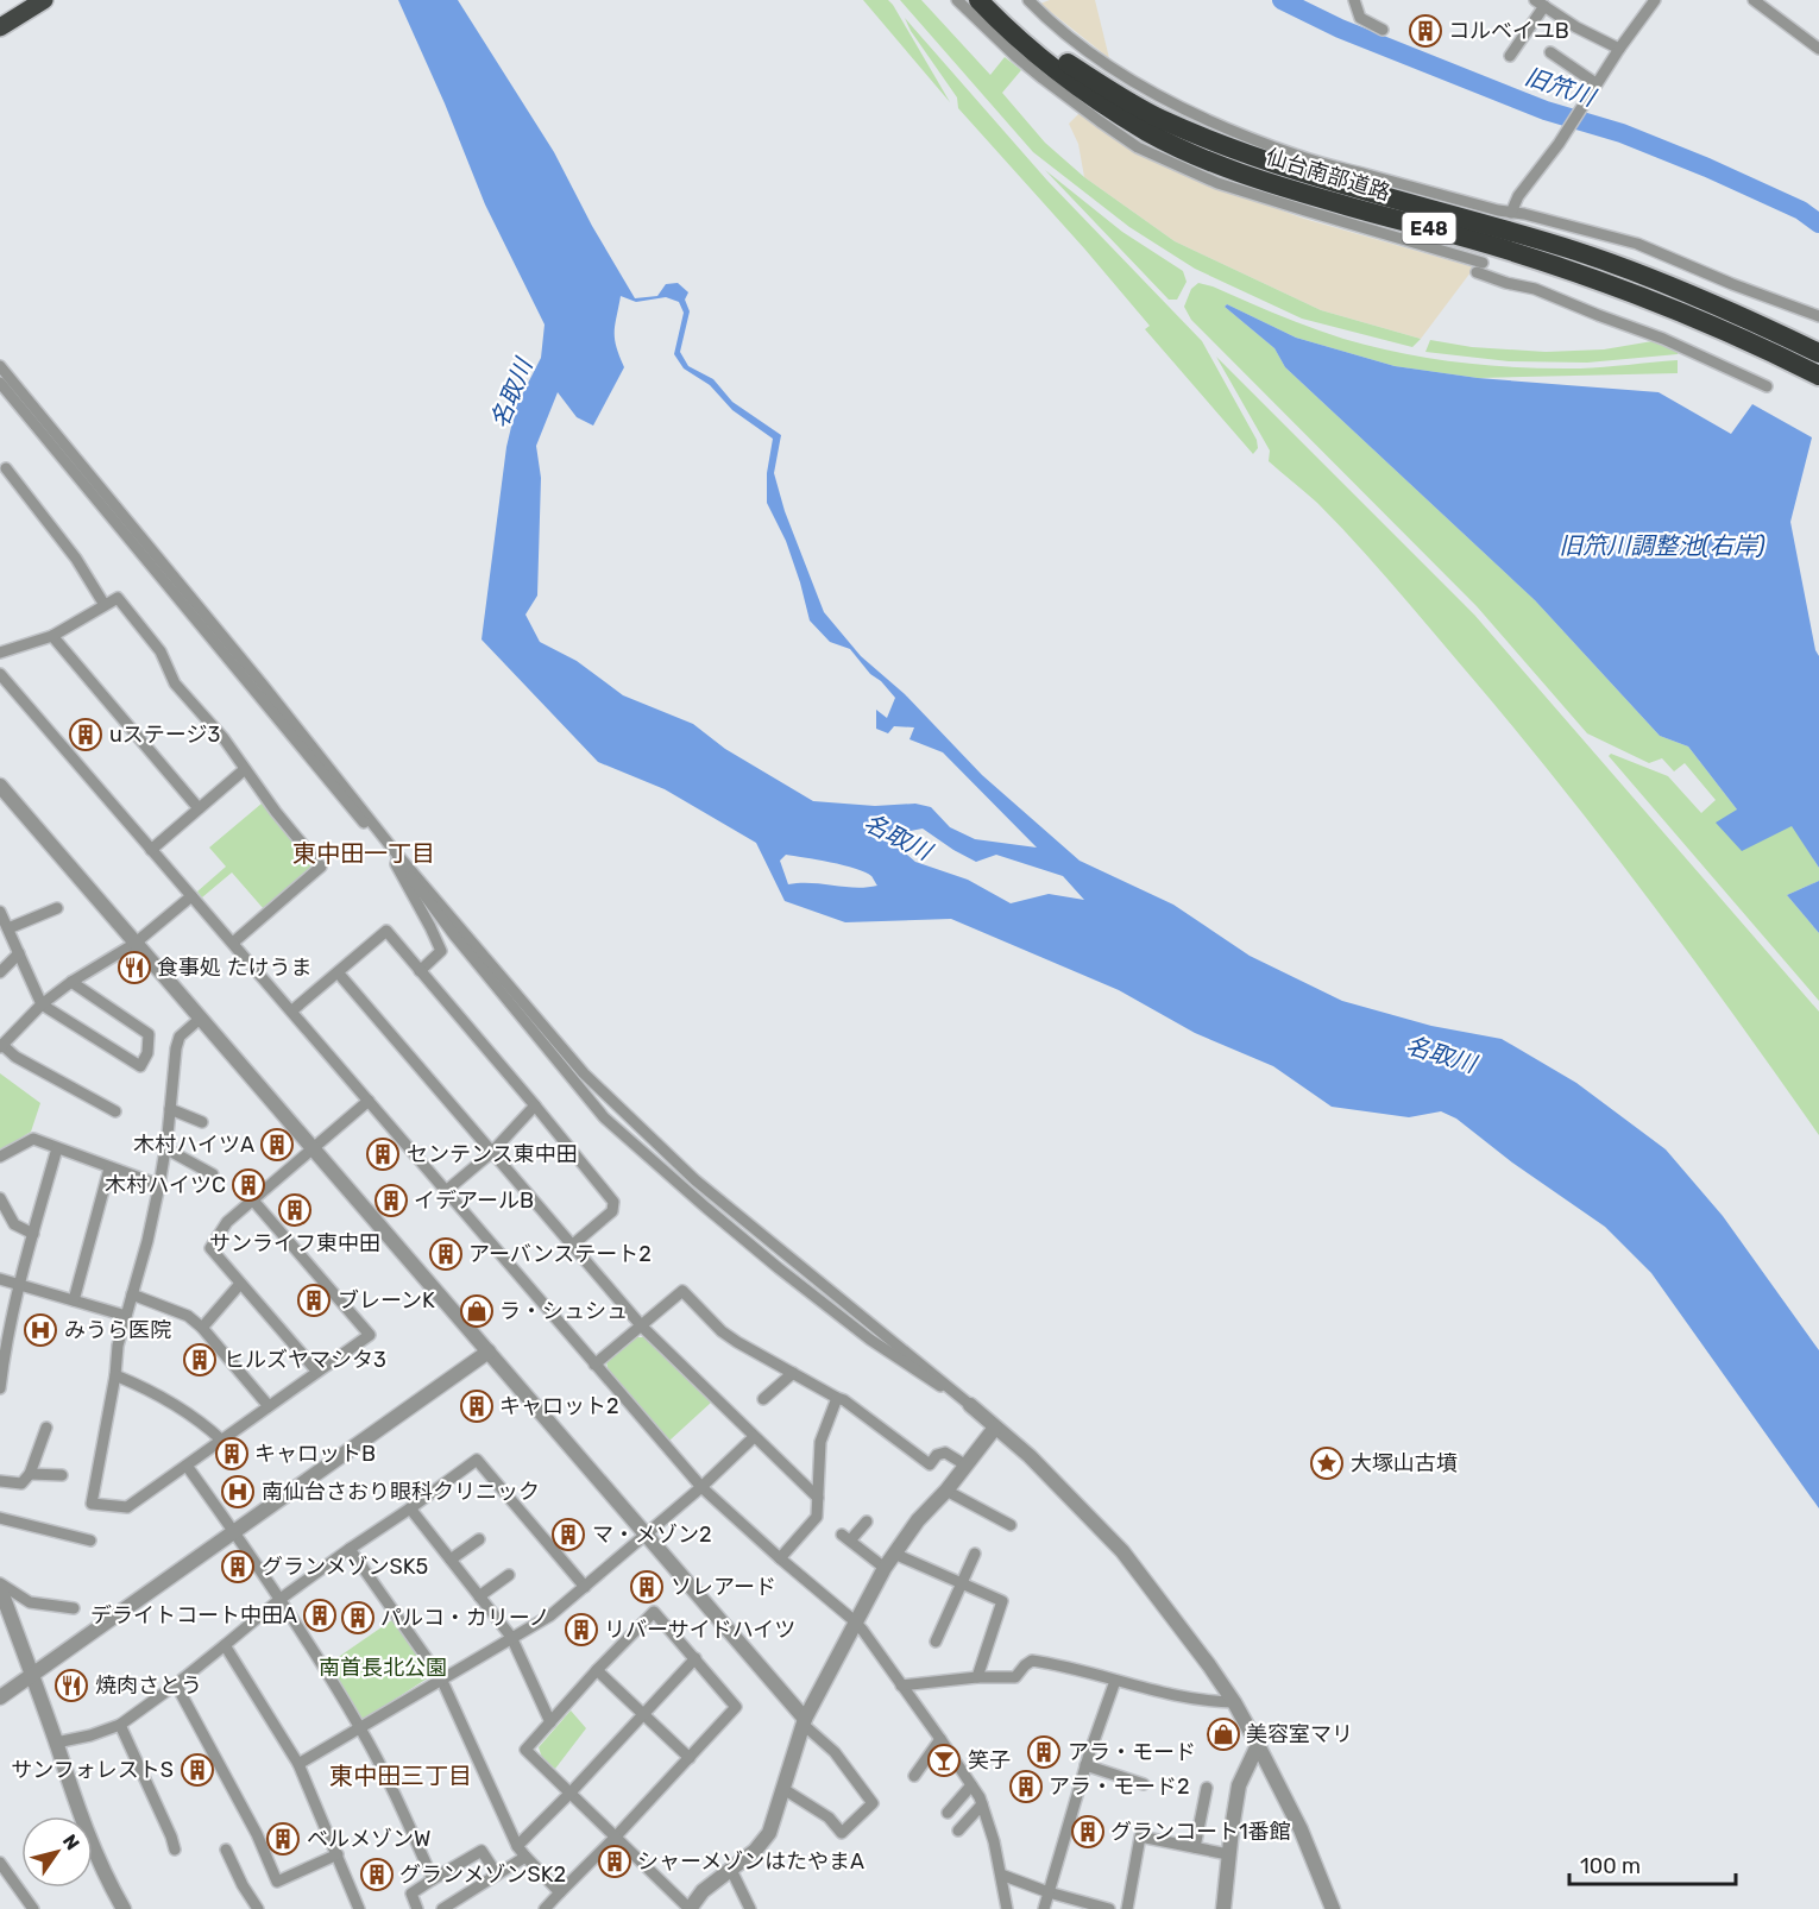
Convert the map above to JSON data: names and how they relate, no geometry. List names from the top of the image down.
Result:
{
  "streets": {
    "highway": ["仙台南部道路", "E48"]
  },
  "districts": ["東中田一丁目", "東中田三丁目"],
  "water": ["旧笊川", "名取川", "旧笊川調整池(右岸)"],
  "parks": ["南首長北公園"],
  "places": {
    "building": [
      "コルベイユB",
      "uステージ3",
      "木村ハイツA",
      "センテンス東中田",
      "木村ハイツC",
      "イデアールB",
      "サンライフ東中田",
      "アーバンステート2",
      "ブレーンK",
      "ヒルズヤマシタ3",
      "キャロット2",
      "キャロットB",
      "マ・メゾン2",
      "グランメゾンSK5",
      "ソレアード",
      "デライトコート中田A",
      "パルコ・カリーノ",
      "リバーサイドハイツ",
      "アラ・モード",
      "サンフォレストS",
      "アラ・モード2",
      "グランコート1番館",
      "ベルメゾンW",
      "シャーメゾンはたやまA",
      "グランメゾンSK2"
    ],
    "restaurant": ["食事処 たけうま", "焼肉さとう"],
    "shop": ["ラ・シュシュ", "美容室マリ"],
    "hospital": ["みうら医院", "南仙台さおり眼科クリニック"],
    "place": ["大塚山古墳"],
    "bar": ["笑子"]
  },
  "scale_bar": "100 m",
  "north": "top right"
}
